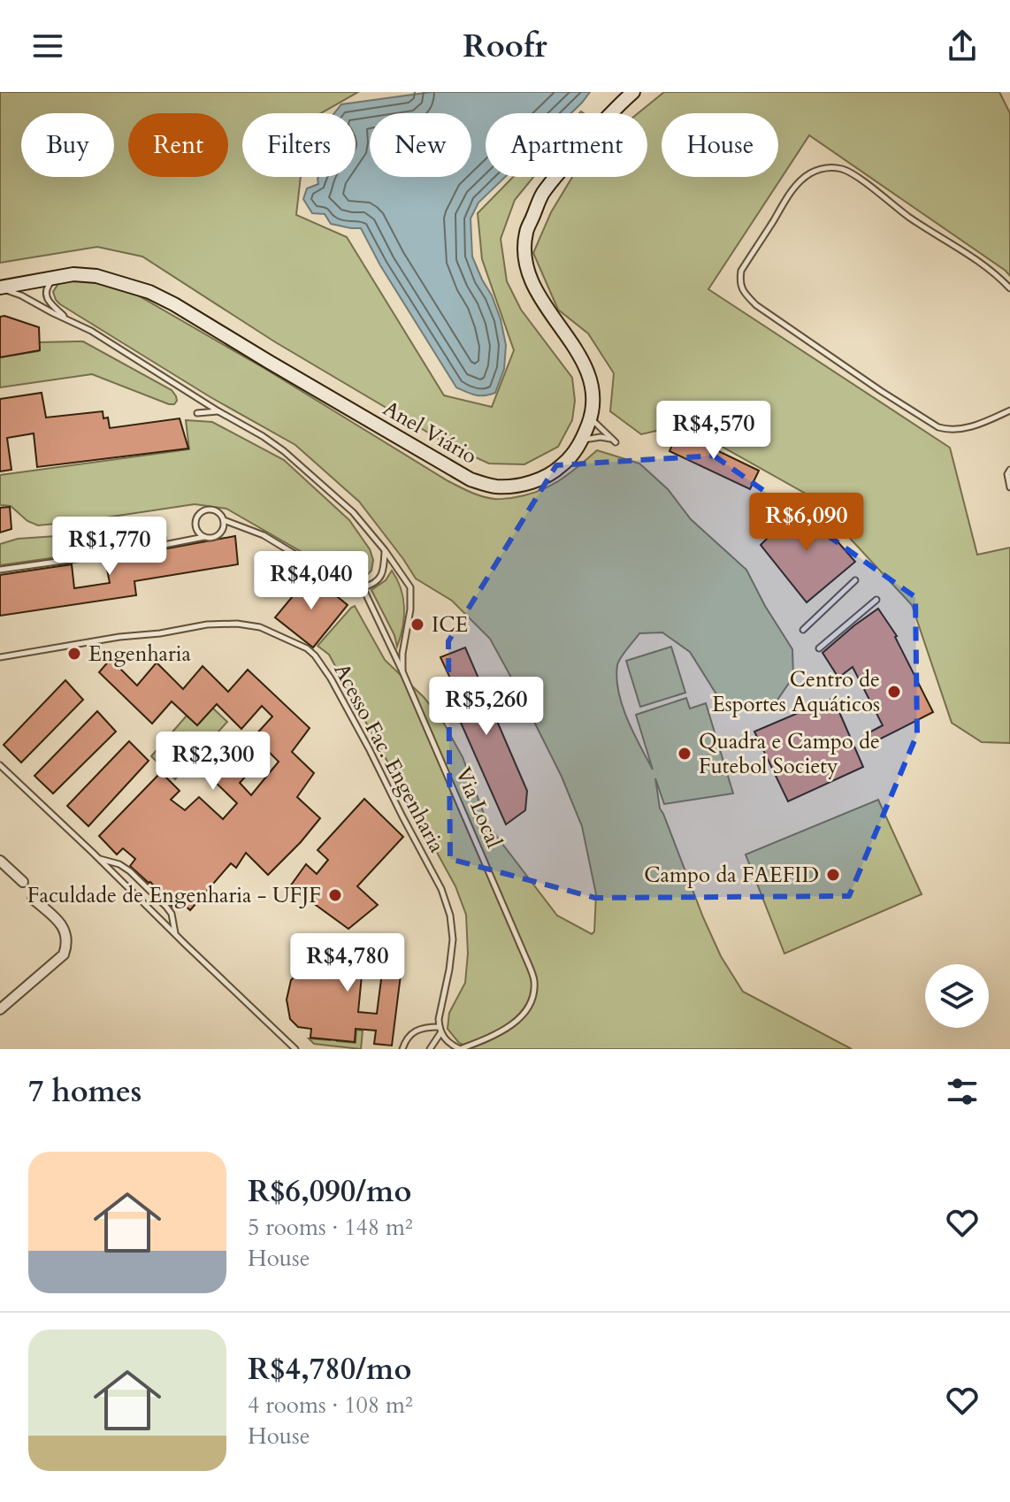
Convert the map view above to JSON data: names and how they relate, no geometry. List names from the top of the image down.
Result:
{
  "streets": {
    "main road": ["Anel Viário"],
    "lane": ["Acesso Fac. Engenharia", "Via Local"]
  },
  "crossings": [
    ["Anel Viário", "Via Local"]
  ],
  "places": [
    "ICE",
    "Engenharia",
    "Centro de Esportes Aquáticos",
    "Quadra e Campo de Futebol Society",
    "Campo da FAEFID",
    "Faculdade de Engenharia - UFJF"
  ],
  "page": {
    "header": "Roofr",
    "chip": [
      "Buy",
      "Rent",
      "Filters",
      "New",
      "Apartment",
      "House"
    ],
    "price": [
      "R$4,570",
      "R$6,090",
      "R$1,770",
      "R$4,040",
      "R$5,260",
      "R$2,300",
      "R$4,780"
    ],
    "heading": "7 homes",
    "list": [
      {
        "name": "R$6,090/mo",
        "note": "5 rooms · 148 m² · House"
      },
      {
        "name": "R$4,780/mo",
        "note": "4 rooms · 108 m² · House"
      }
    ]
  }
}
